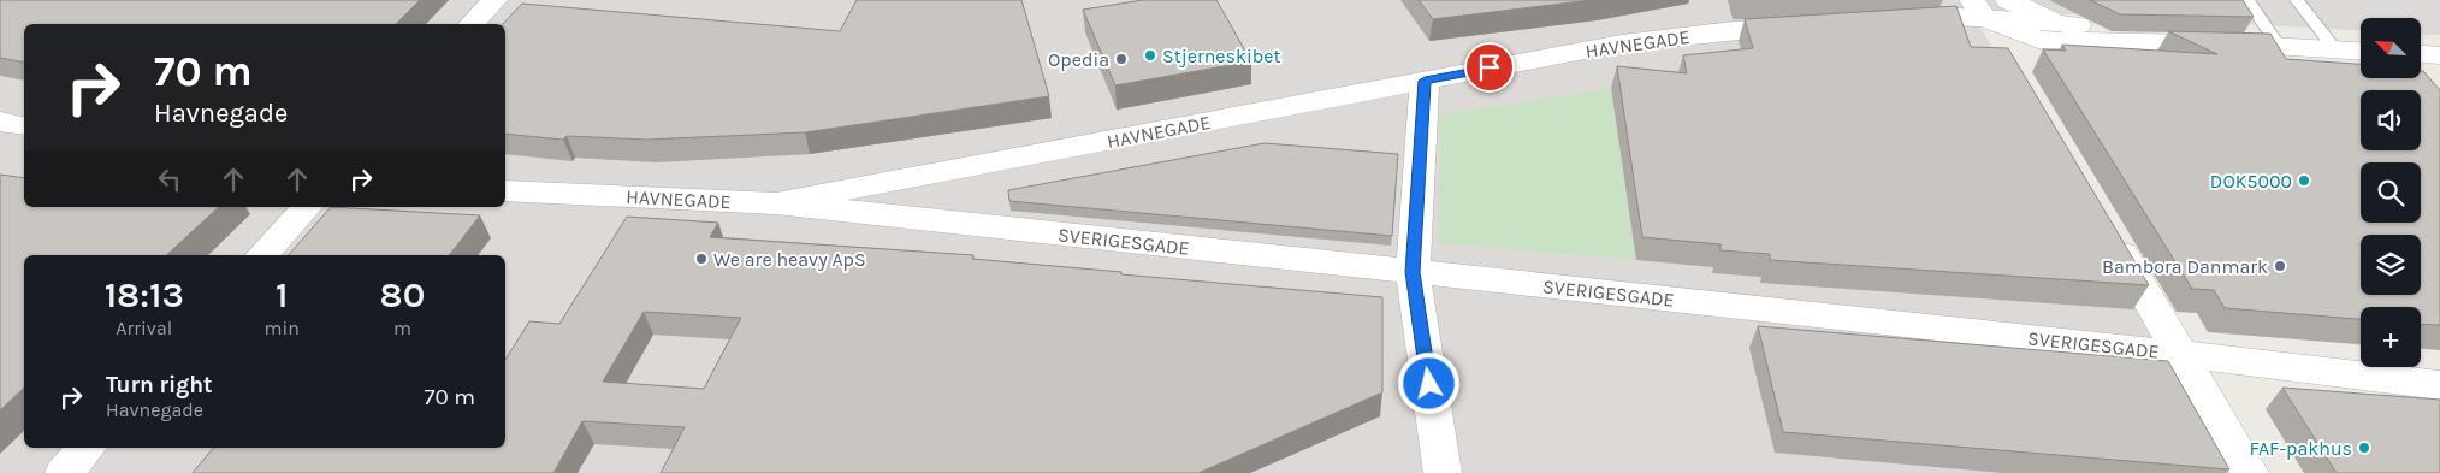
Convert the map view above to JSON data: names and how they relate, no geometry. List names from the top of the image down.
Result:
{
  "streets": {
    "street": ["HAVNEGADE", "SVERIGESGADE"]
  },
  "crossings": [
    ["HAVNEGADE", "SVERIGESGADE"]
  ],
  "places": [
    "Stjerneskibet",
    "Opedia",
    "DOK5000",
    "We are heavy ApS",
    "Bambora Danmark",
    "FAF-pakhus"
  ],
  "north": "top left",
  "page": {
    "map_buttons": "+",
    "turn": ["70 m", "Havnegade"],
    "eta": [
      "18:13",
      "Arrival",
      "1",
      "min",
      "80",
      "m"
    ],
    "list": [
      {
        "name": "Turn right",
        "note": "Havnegade",
        "value": "70 m"
      }
    ]
  }
}
